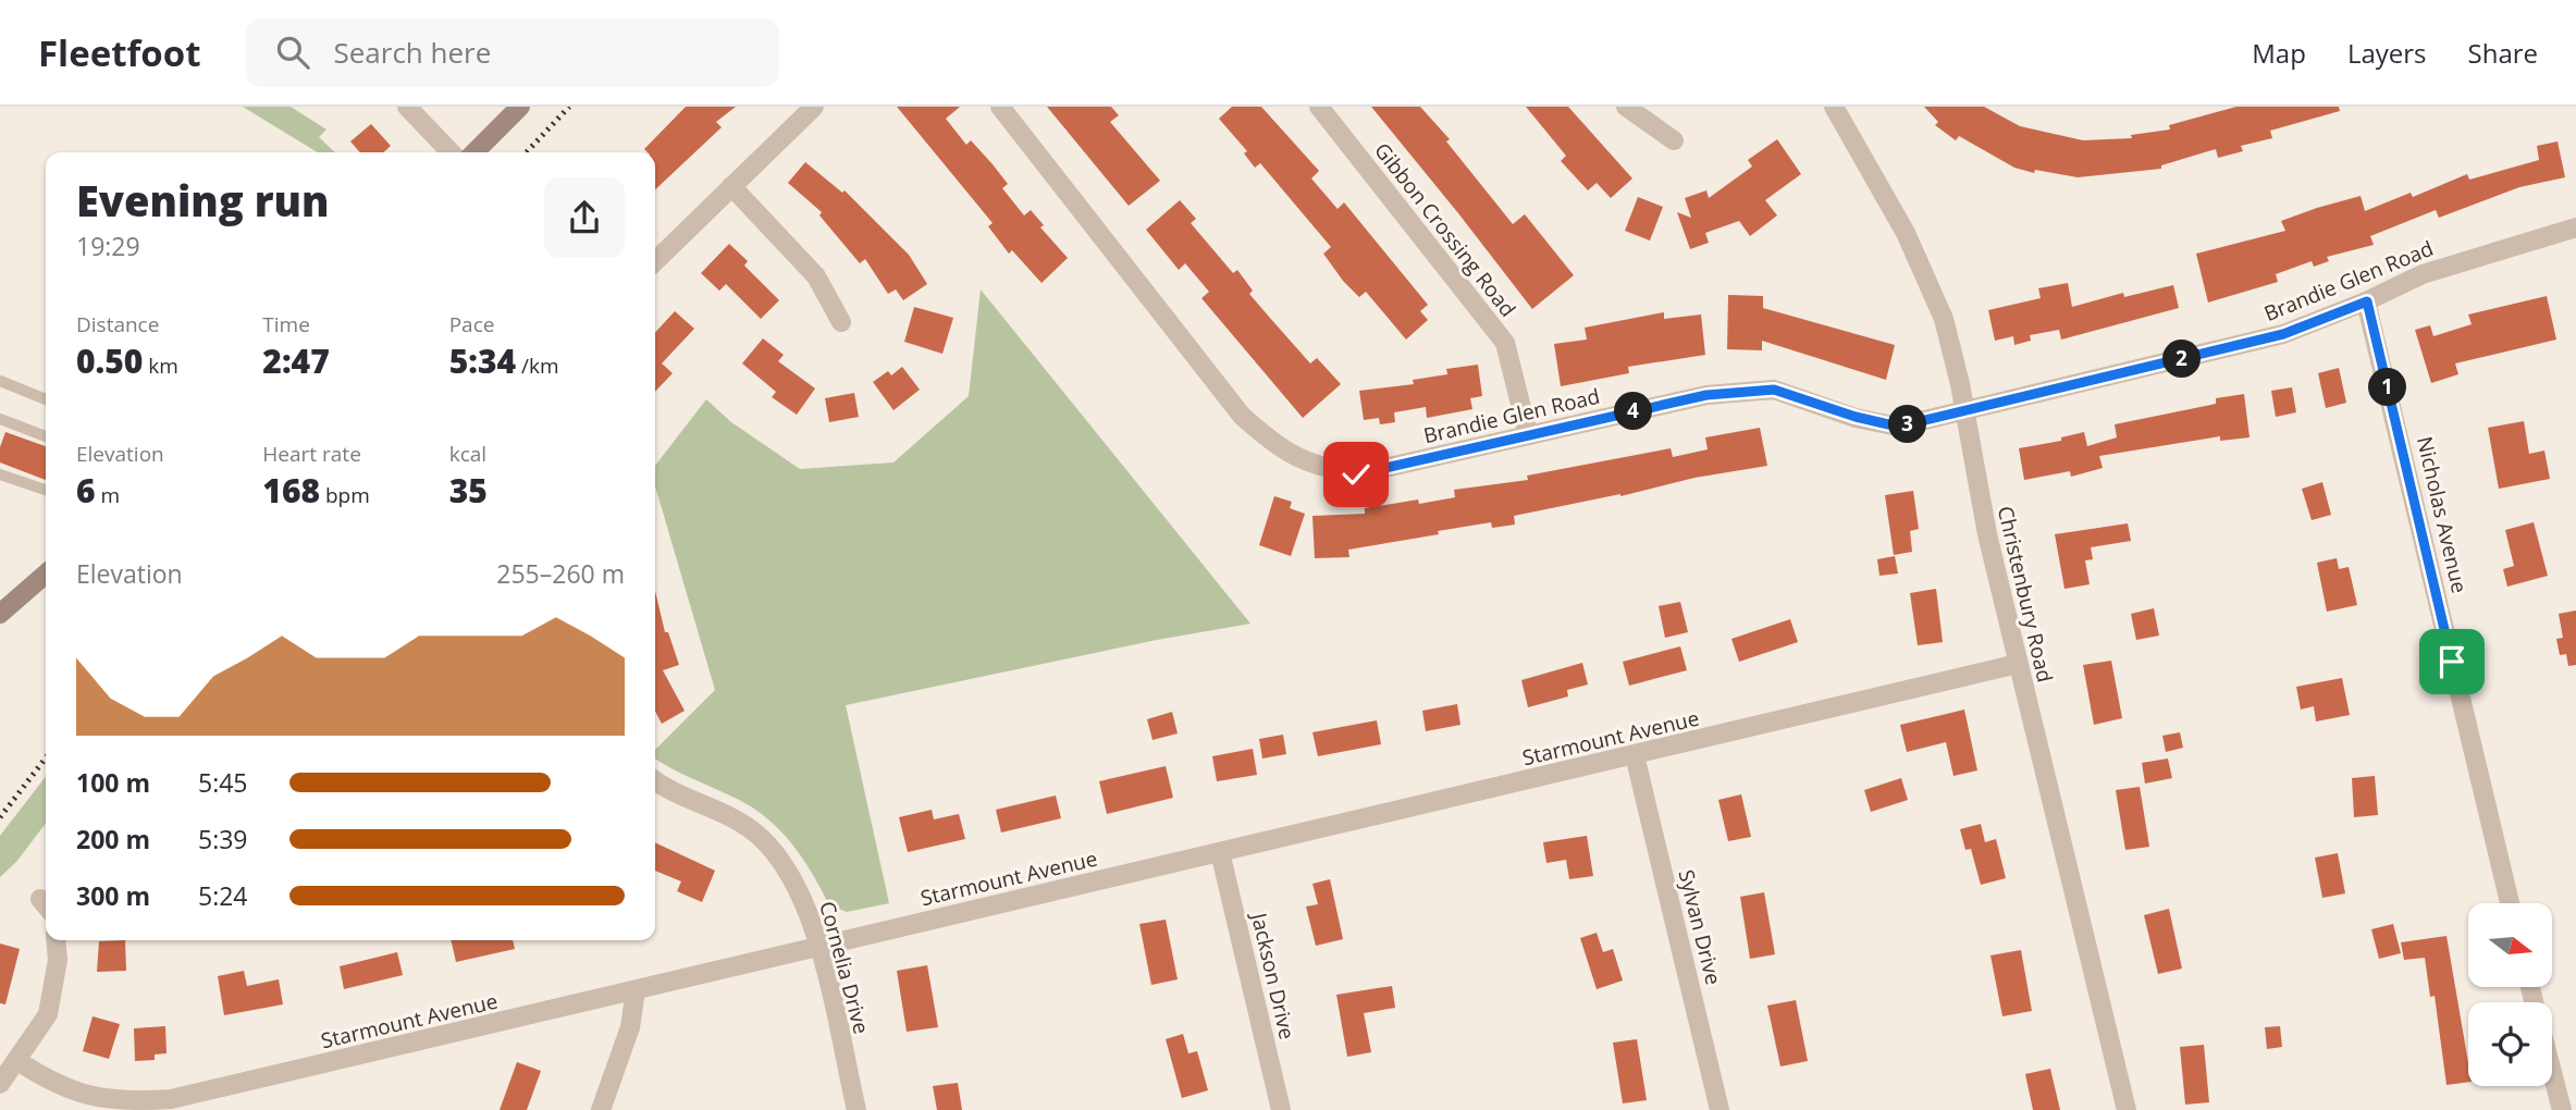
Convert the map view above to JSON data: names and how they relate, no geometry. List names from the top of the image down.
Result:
{
  "streets": {
    "street": [
      "Gibbon Crossing Road",
      "Brandie Glen Road",
      "Nicholas Avenue",
      "Christenbury Road",
      "Starmount Avenue",
      "Sylvan Drive",
      "Cornelia Drive",
      "Jackson Drive"
    ]
  },
  "crossings": [
    ["Gibbon Crossing Road", "Brandie Glen Road"],
    ["Brandie Glen Road", "Nicholas Avenue"],
    ["Brandie Glen Road", "Christenbury Road"],
    ["Christenbury Road", "Starmount Avenue"],
    ["Starmount Avenue", "Sylvan Drive"],
    ["Starmount Avenue", "Cornelia Drive"],
    ["Starmount Avenue", "Jackson Drive"]
  ],
  "north": "right",
  "page": {
    "header": "Fleetfoot",
    "search": "Search here",
    "nav": ["Map", "Layers", "Share"],
    "heading": ["Evening run", "19:29"],
    "stats": [
      ["Distance", "0.50 km"],
      ["Time", "2:47"],
      ["Pace", "5:34 /km"],
      ["Elevation", "6 m"],
      ["Heart rate", "168 bpm"],
      ["kcal", "35"]
    ],
    "pins": [
      "2",
      "1",
      "4",
      "3"
    ],
    "chart": ["Elevation", "255–260 m"],
    "list": [
      {
        "name": "100 m",
        "note": "5:45"
      },
      {
        "name": "200 m",
        "note": "5:39"
      },
      {
        "name": "300 m",
        "note": "5:24"
      }
    ]
  }
}
